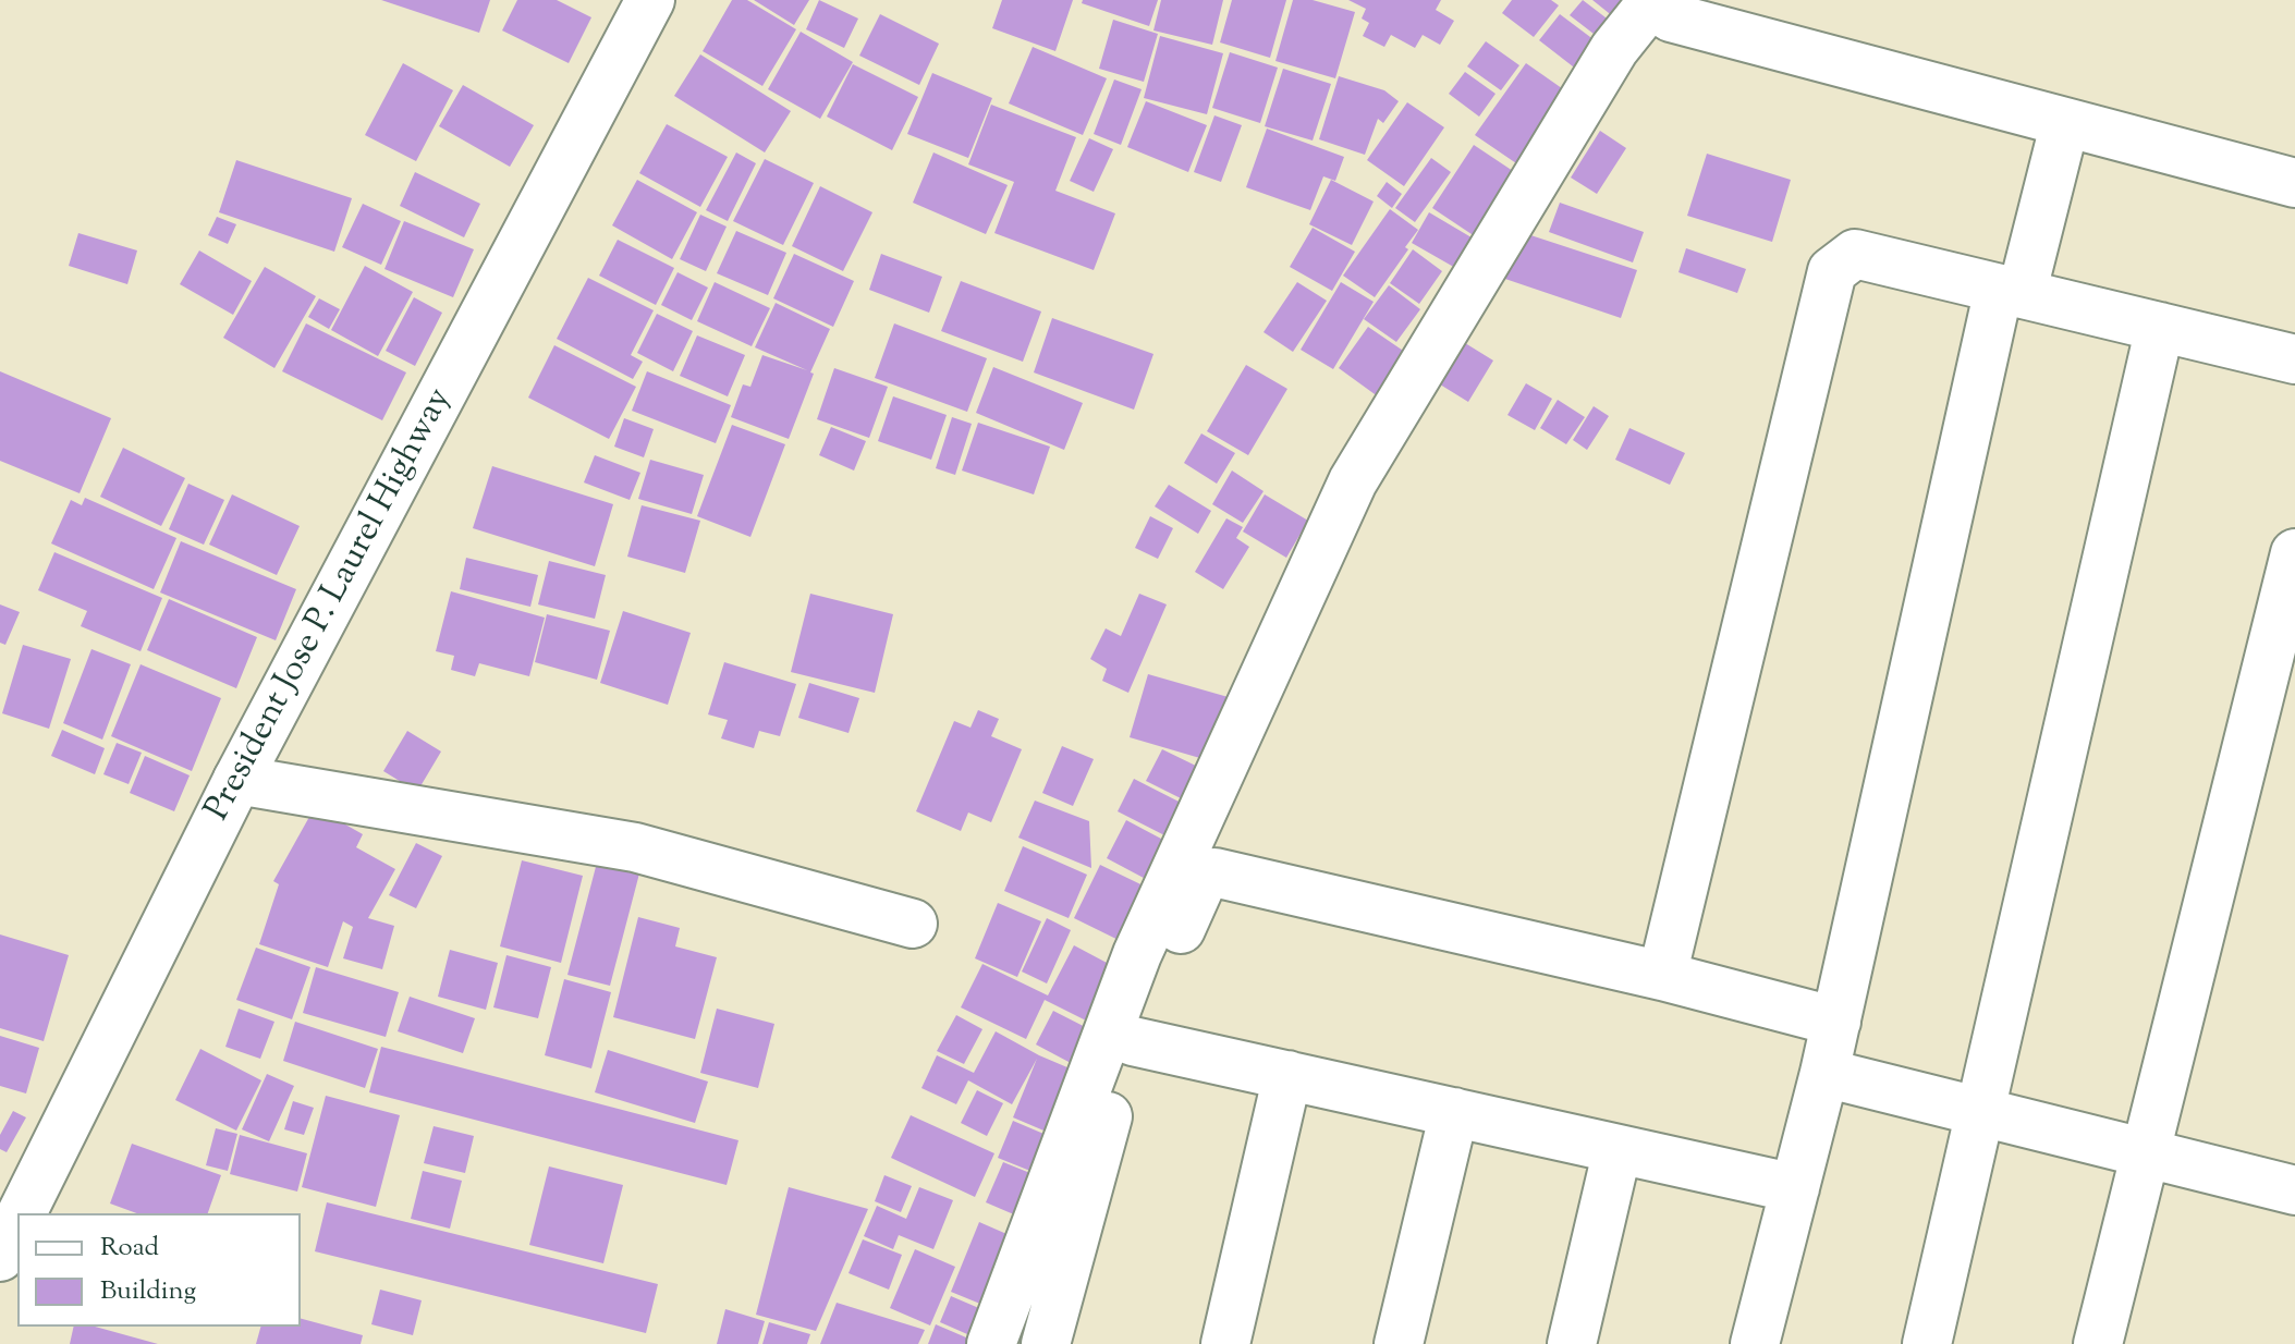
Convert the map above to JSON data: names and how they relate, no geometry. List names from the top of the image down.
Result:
{
  "streets": {
    "main road": ["President Jose P. Laurel Highway"]
  },
  "legend": ["Road", "Building"]
}
